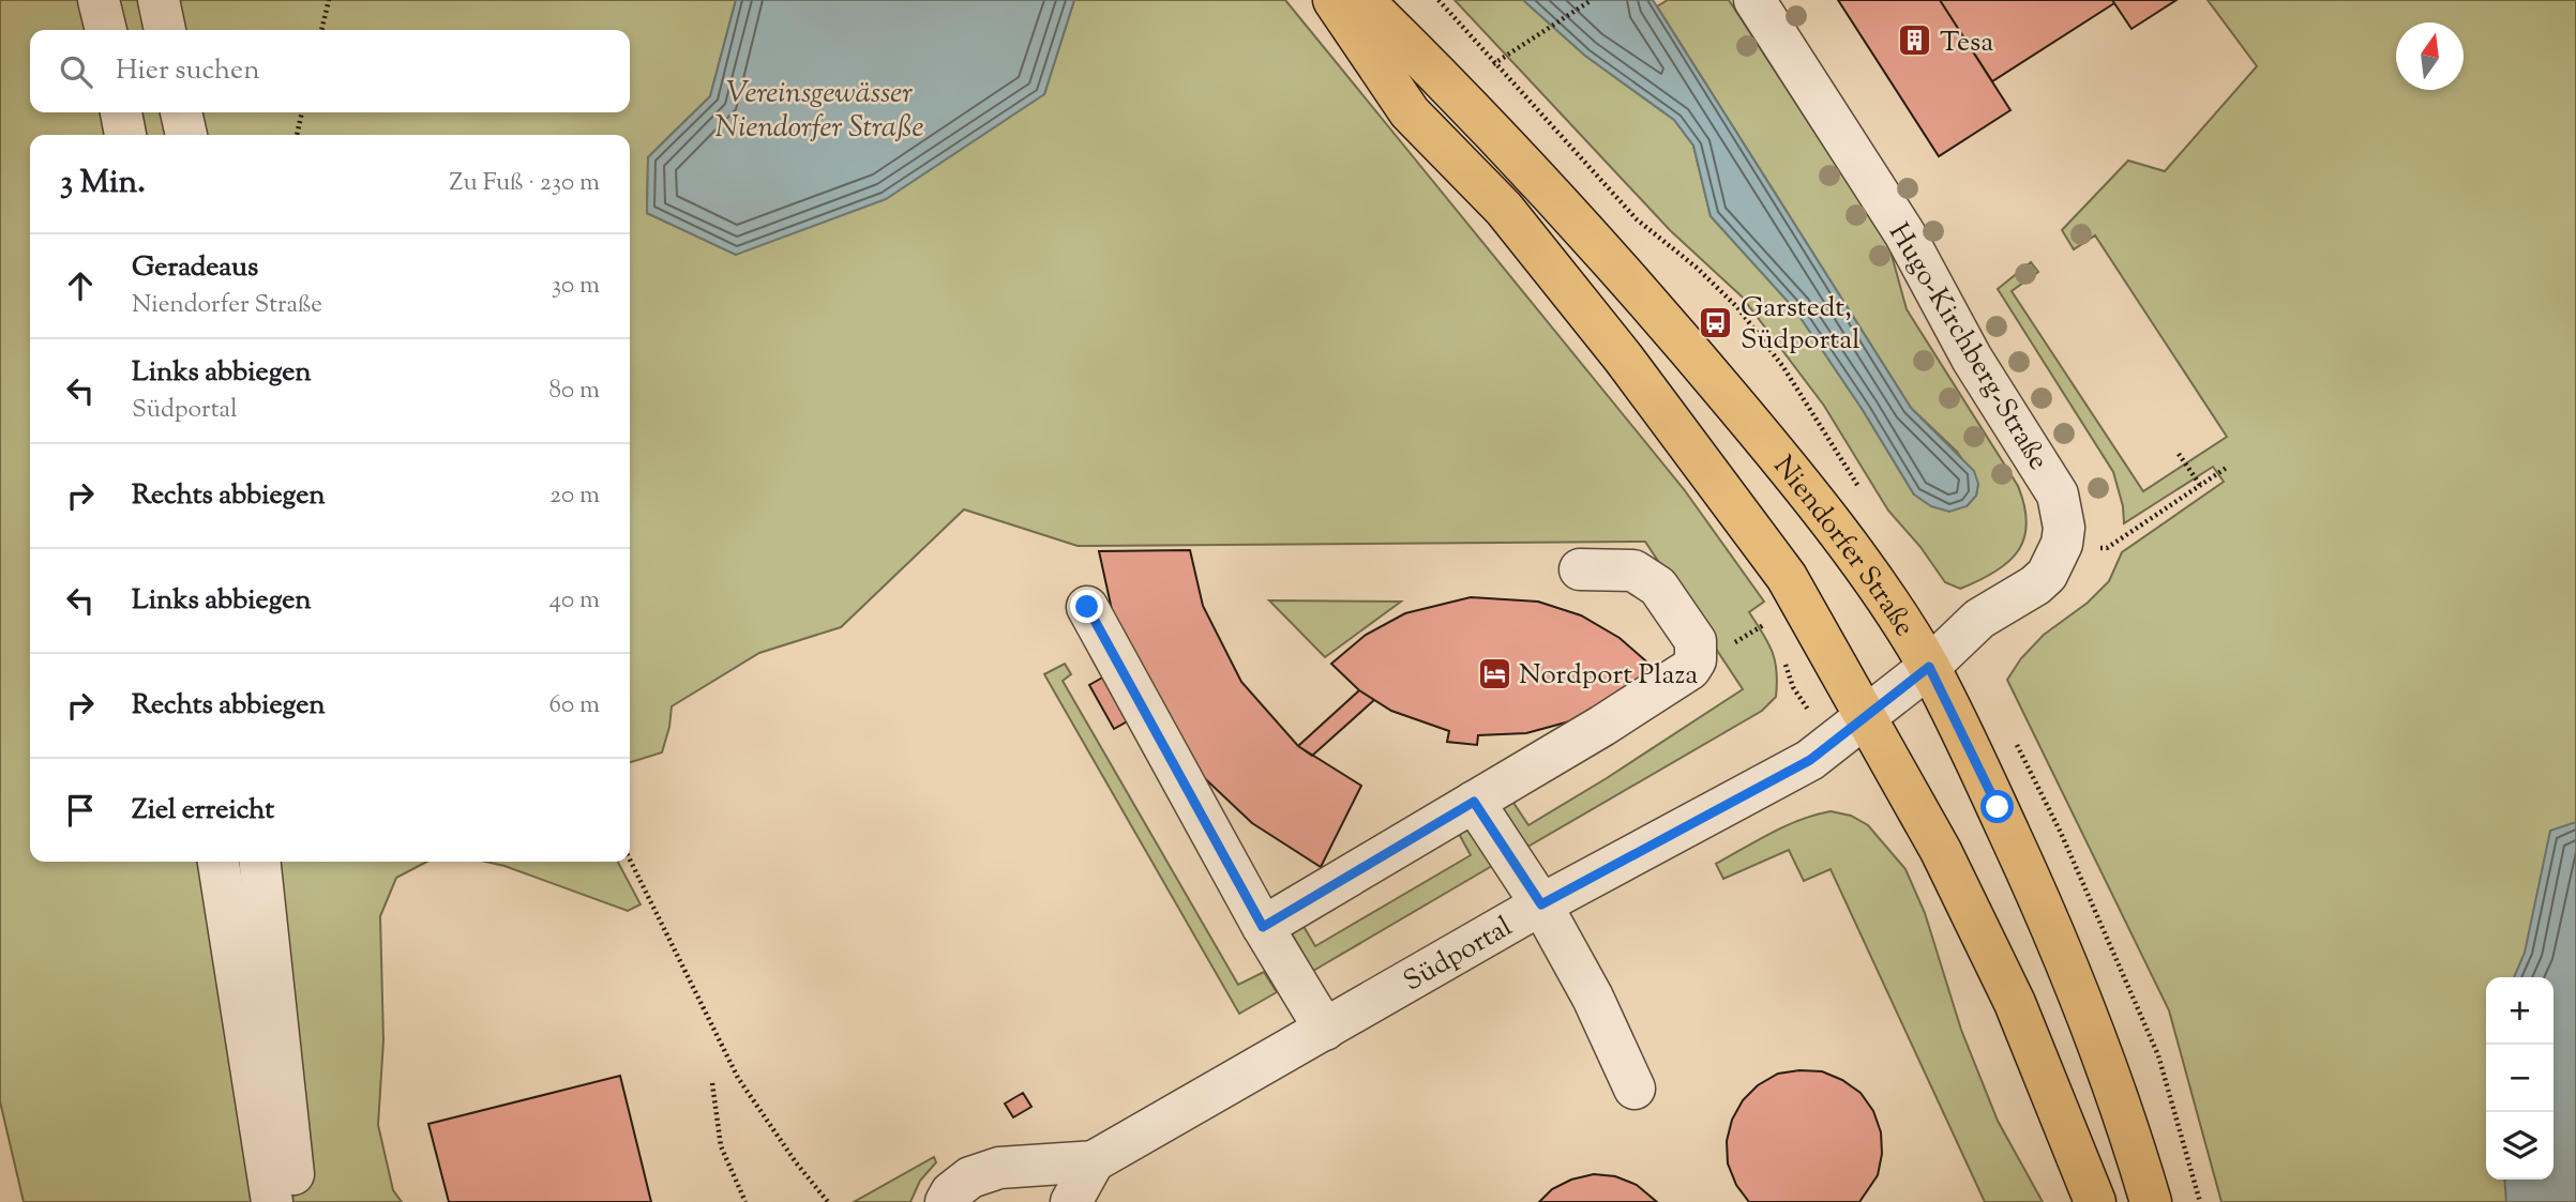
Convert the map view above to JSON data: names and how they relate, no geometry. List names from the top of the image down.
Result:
{
  "streets": {
    "main road": ["Niendorfer Straße"],
    "street": ["Hugo-Kirchberg-Straße", "Südportal"]
  },
  "crossings": [
    ["Niendorfer Straße", "Südportal"]
  ],
  "water": ["Vereinsgewässer Niendorfer Straße"],
  "places": {
    "building": ["Tesa"],
    "bus stop": ["Garstedt, Südportal"],
    "hotel": ["Nordport Plaza"]
  },
  "north": "top",
  "page": {
    "search": "Hier suchen",
    "heading": ["3 Min.", "Zu Fuß · 230 m"],
    "list": [
      ["Geradeaus", "Niendorfer Straße", "30 m"],
      ["Links abbiegen", "Südportal", "80 m"],
      ["Rechts abbiegen", "20 m"],
      ["Links abbiegen", "40 m"],
      ["Rechts abbiegen", "60 m"],
      "Ziel erreicht"
    ],
    "map_buttons": ["+", "−"]
  }
}
